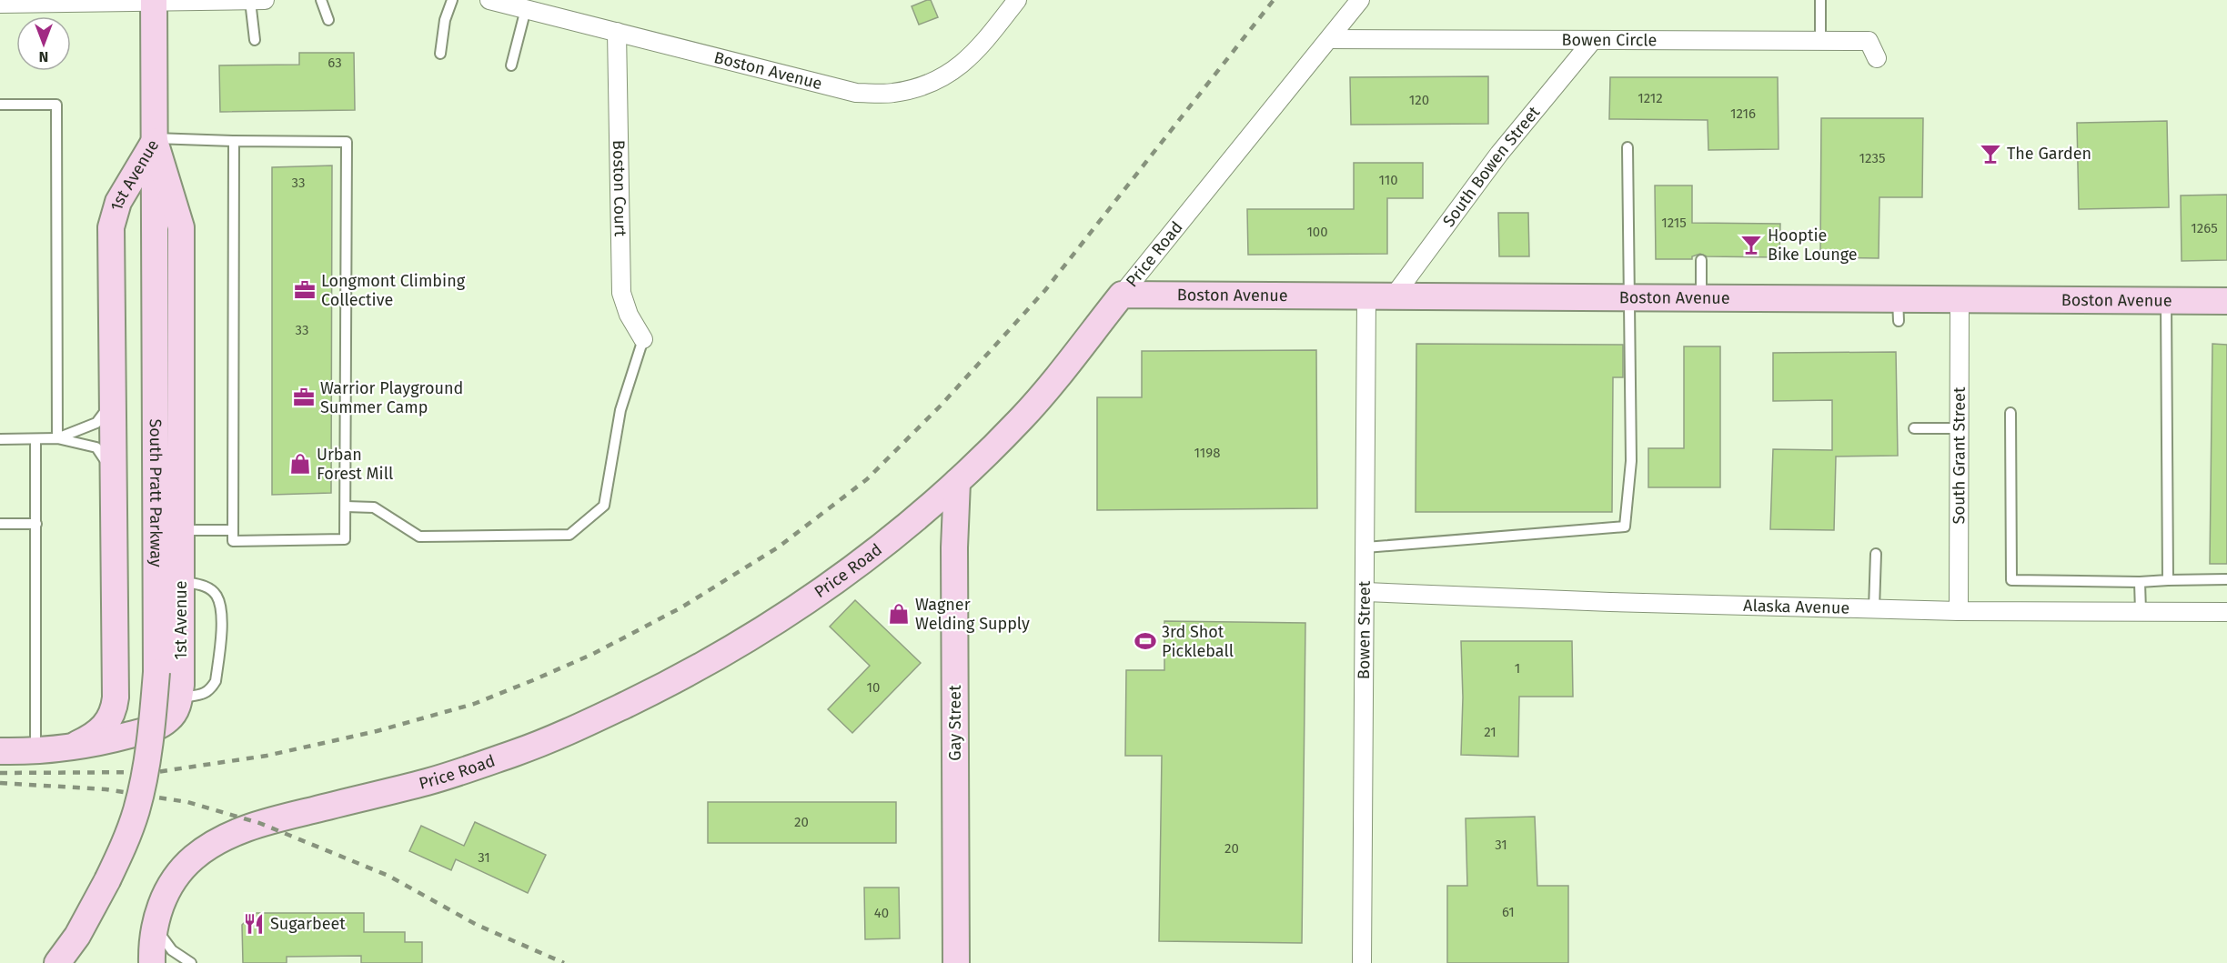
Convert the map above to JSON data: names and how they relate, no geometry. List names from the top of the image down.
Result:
{
  "streets": {
    "street": [
      "Bowen Circle",
      "Boston Avenue",
      "South Bowen Street",
      "1st Avenue",
      "Boston Court",
      "Price Road",
      "South Grant Street",
      "South Pratt Parkway",
      "Alaska Avenue",
      "Bowen Street",
      "Gay Street"
    ]
  },
  "crossings": [
    ["Bowen Circle", "South Bowen Street"],
    ["Bowen Circle", "Price Road"],
    ["Boston Avenue", "South Bowen Street"],
    ["Boston Avenue", "Boston Court"],
    ["Boston Avenue", "Price Road"],
    ["Boston Avenue", "South Grant Street"],
    ["Boston Avenue", "Bowen Street"],
    ["1st Avenue", "South Pratt Parkway"],
    ["Price Road", "Gay Street"],
    ["South Grant Street", "Alaska Avenue"],
    ["Alaska Avenue", "Bowen Street"]
  ],
  "places": {
    "bar": ["The Garden", "Hooptie Bike Lounge"],
    "office": ["Longmont Climbing Collective", "Warrior Playground Summer Camp"],
    "shop": ["Urban Forest Mill", "Wagner Welding Supply"],
    "sports": ["3rd Shot Pickleball"],
    "restaurant": ["Sugarbeet"]
  },
  "house_numbers": [
    "63",
    "1212",
    "120",
    "1216",
    "1235",
    "110",
    "33",
    "1215",
    "1265",
    "100",
    "33",
    "1198",
    "1",
    "10",
    "21",
    "20",
    "31",
    "20",
    "31",
    "61",
    "40"
  ],
  "north": "bottom"
}
